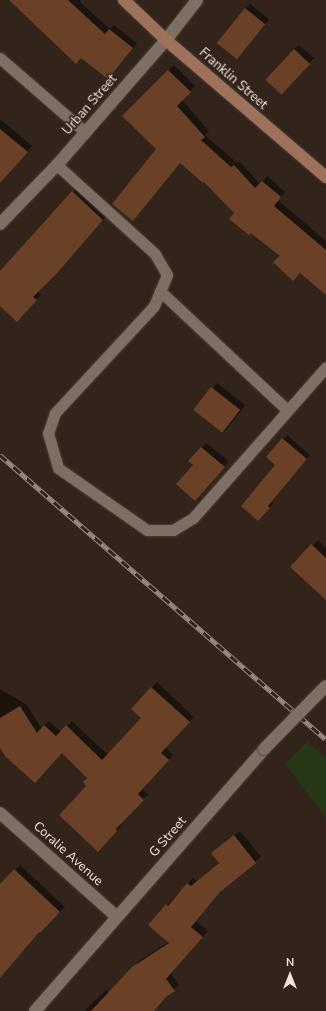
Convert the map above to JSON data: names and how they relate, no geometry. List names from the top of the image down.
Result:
{
  "streets": {
    "street": [
      "Franklin Street",
      "Urban Street",
      "G Street",
      "Coralie Avenue"
    ]
  },
  "crossings": [
    ["Franklin Street", "Urban Street"],
    ["G Street", "Coralie Avenue"]
  ],
  "north": "top"
}
